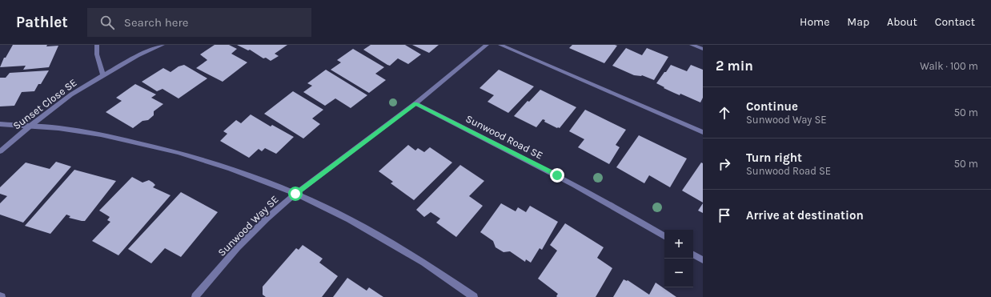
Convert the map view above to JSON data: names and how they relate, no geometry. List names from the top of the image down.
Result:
{
  "streets": {
    "street": ["Sunset Close SE", "Sunwood Road SE", "Sunwood Way SE"]
  },
  "crossings": [
    ["Sunwood Road SE", "Sunwood Way SE"]
  ],
  "page": {
    "header": "Pathlet",
    "search": "Search here",
    "nav": [
      "Home",
      "Map",
      "About",
      "Contact"
    ],
    "heading": ["2 min", "Walk · 100 m"],
    "list": [
      ["Continue", "Sunwood Way SE", "50 m"],
      ["Turn right", "Sunwood Road SE", "50 m"],
      "Arrive at destination"
    ],
    "map_buttons": ["+", "−"]
  }
}
